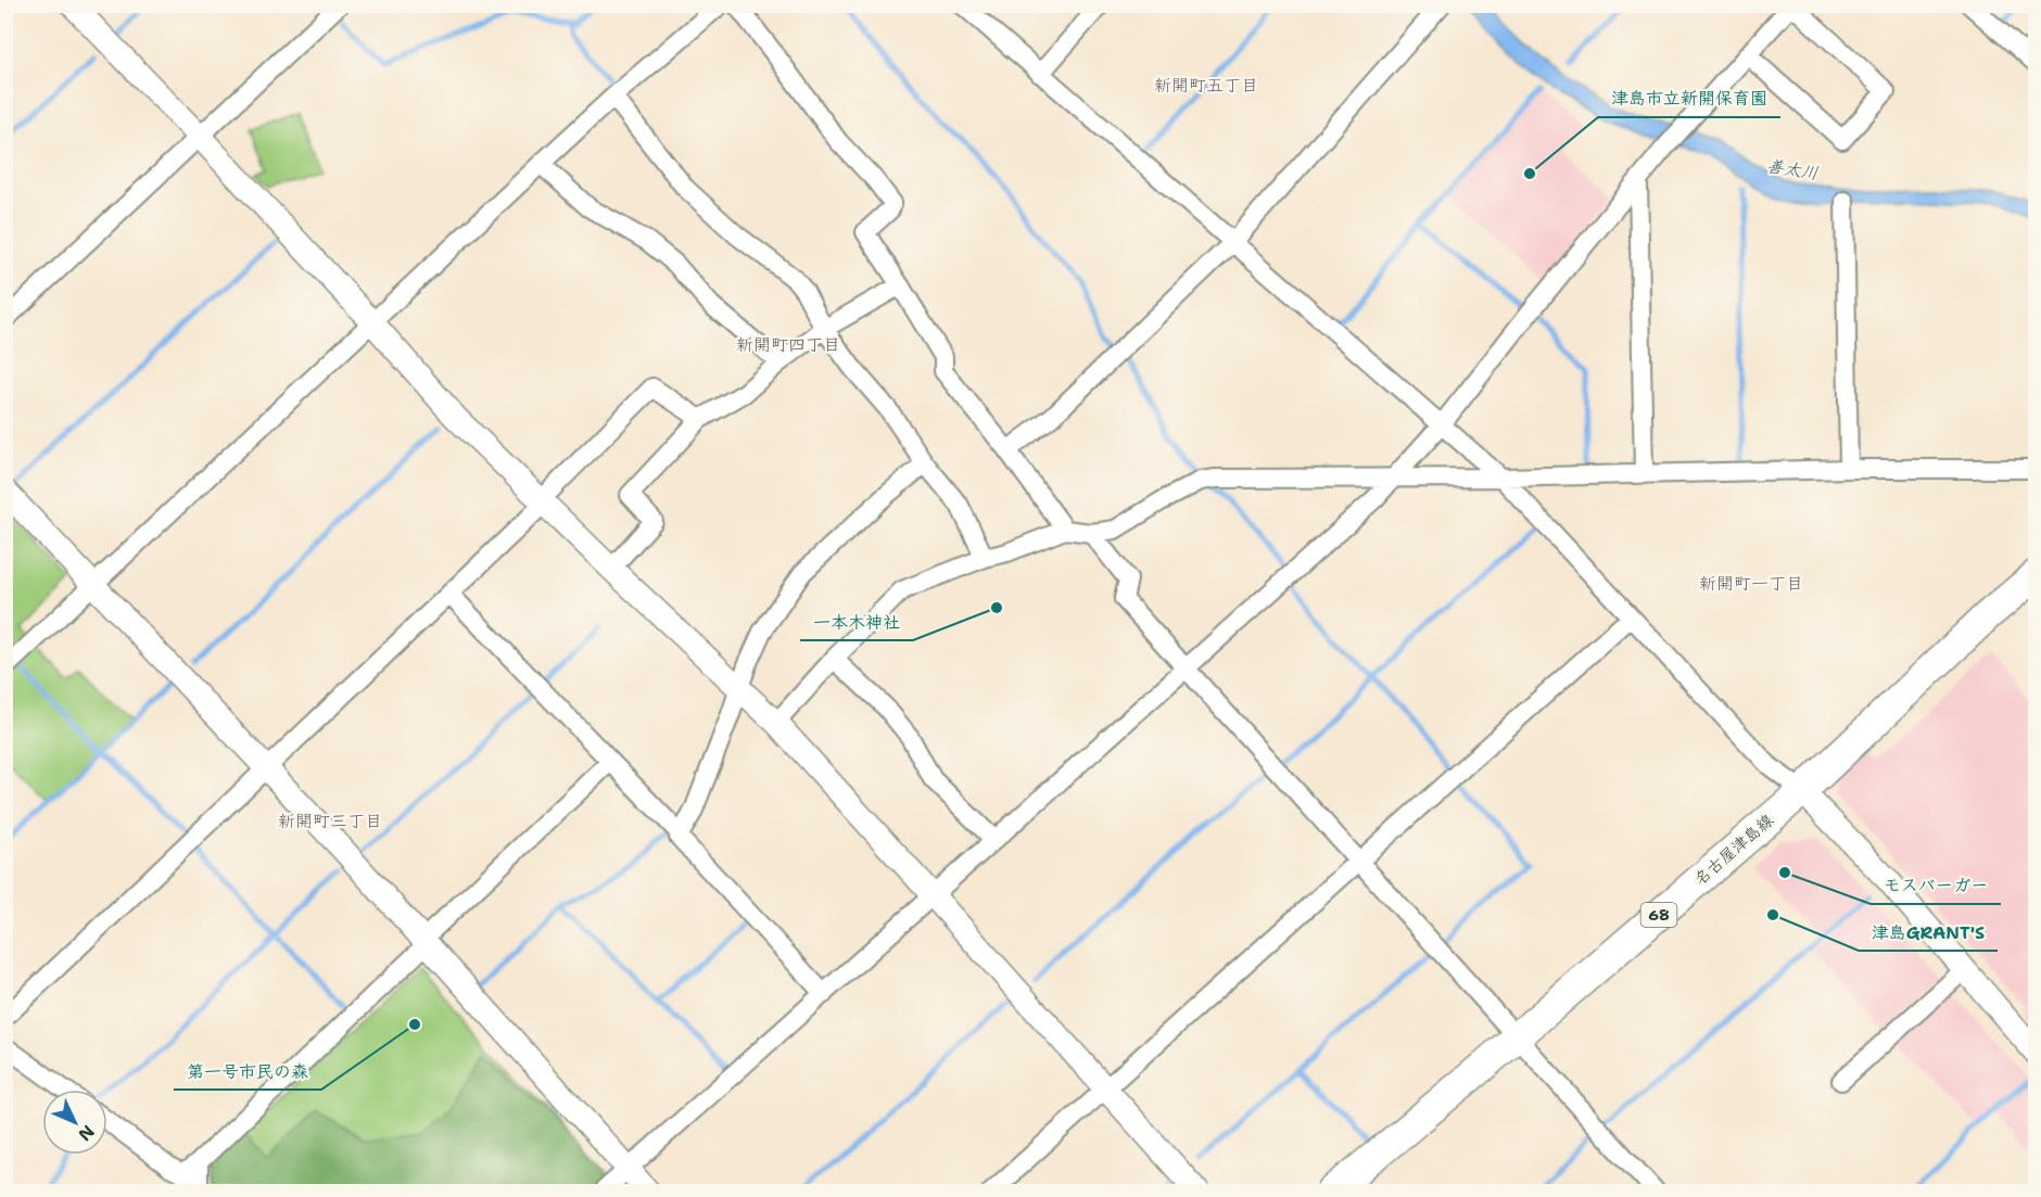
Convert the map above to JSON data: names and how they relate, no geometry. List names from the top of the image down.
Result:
{
  "streets": {
    "main road": ["名古屋津島線", "68"]
  },
  "districts": [
    "新開町五丁目",
    "新開町四丁目",
    "新開町一丁目",
    "新開町三丁目"
  ],
  "water": ["善太川"],
  "places": [
    "津島市立新開保育園",
    "一本木神社",
    "モスバーガー",
    "津島GRANT'S",
    "第一号市民の森"
  ],
  "north": "bottom right"
}
